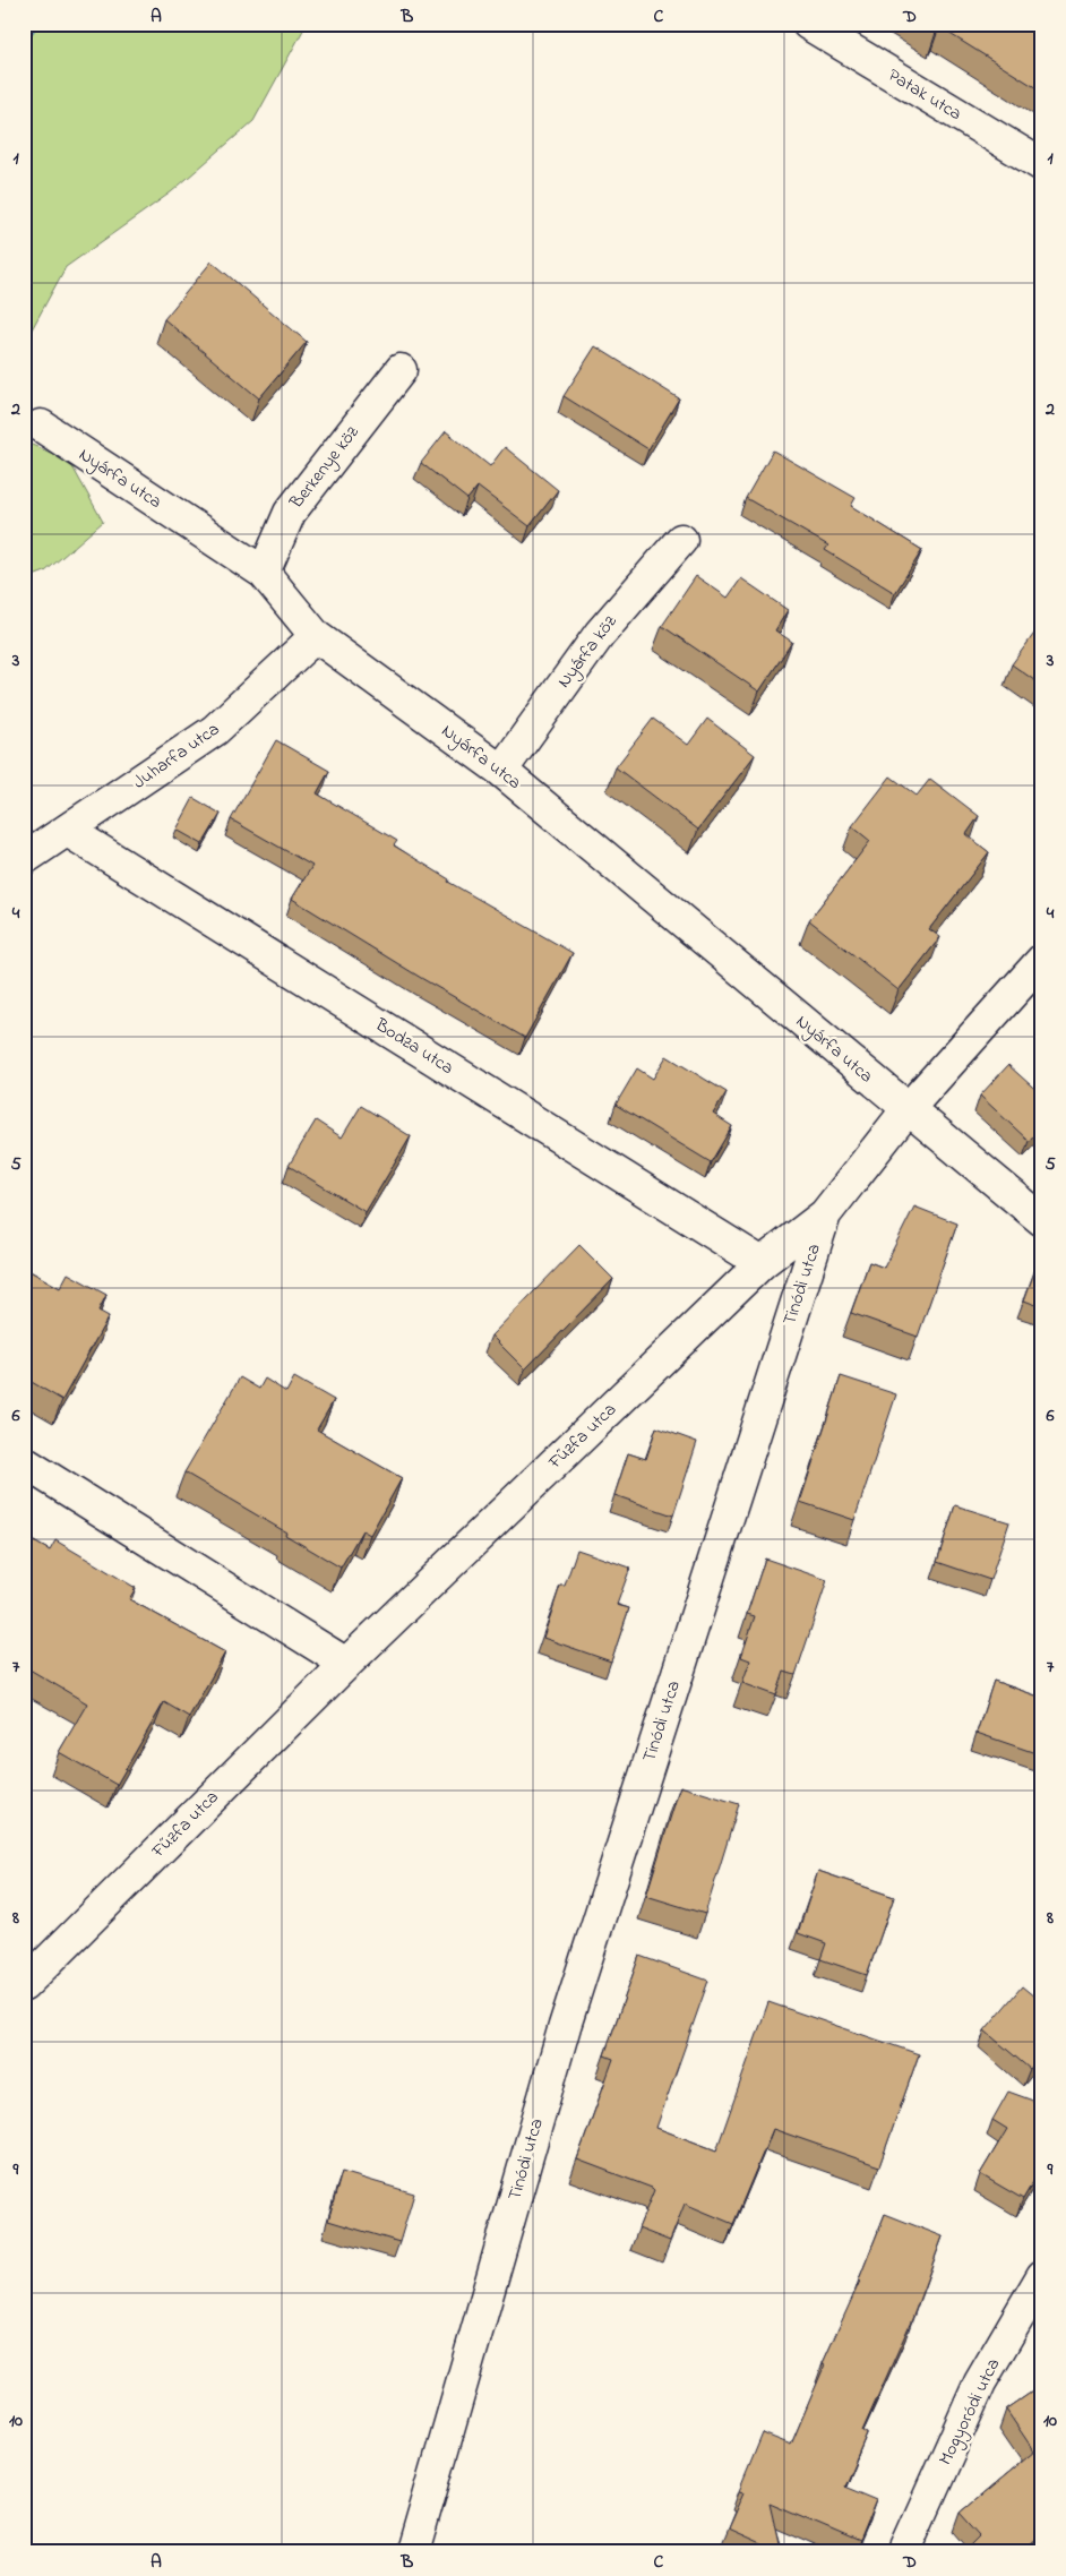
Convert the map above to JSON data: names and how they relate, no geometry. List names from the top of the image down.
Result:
{
  "streets": {
    "street": [
      "Patak utca",
      "Berkenye köz",
      "Nyárfa utca",
      "Nyárfa köz",
      "Juharfa utca",
      "Bodza utca",
      "Tinódi utca",
      "Fűzfa utca",
      "Mogyoródi utca"
    ]
  },
  "crossings": [
    ["Berkenye köz", "Nyárfa utca"],
    ["Nyárfa utca", "Nyárfa köz"],
    ["Nyárfa utca", "Juharfa utca"],
    ["Nyárfa utca", "Tinódi utca"],
    ["Juharfa utca", "Bodza utca"],
    ["Bodza utca", "Fűzfa utca"],
    ["Tinódi utca", "Fűzfa utca"]
  ],
  "grid": {
    "columns": [
      "A",
      "B",
      "C",
      "D"
    ],
    "rows": [
      "1",
      "2",
      "3",
      "4",
      "5",
      "6",
      "7",
      "8",
      "9",
      "10"
    ]
  }
}
